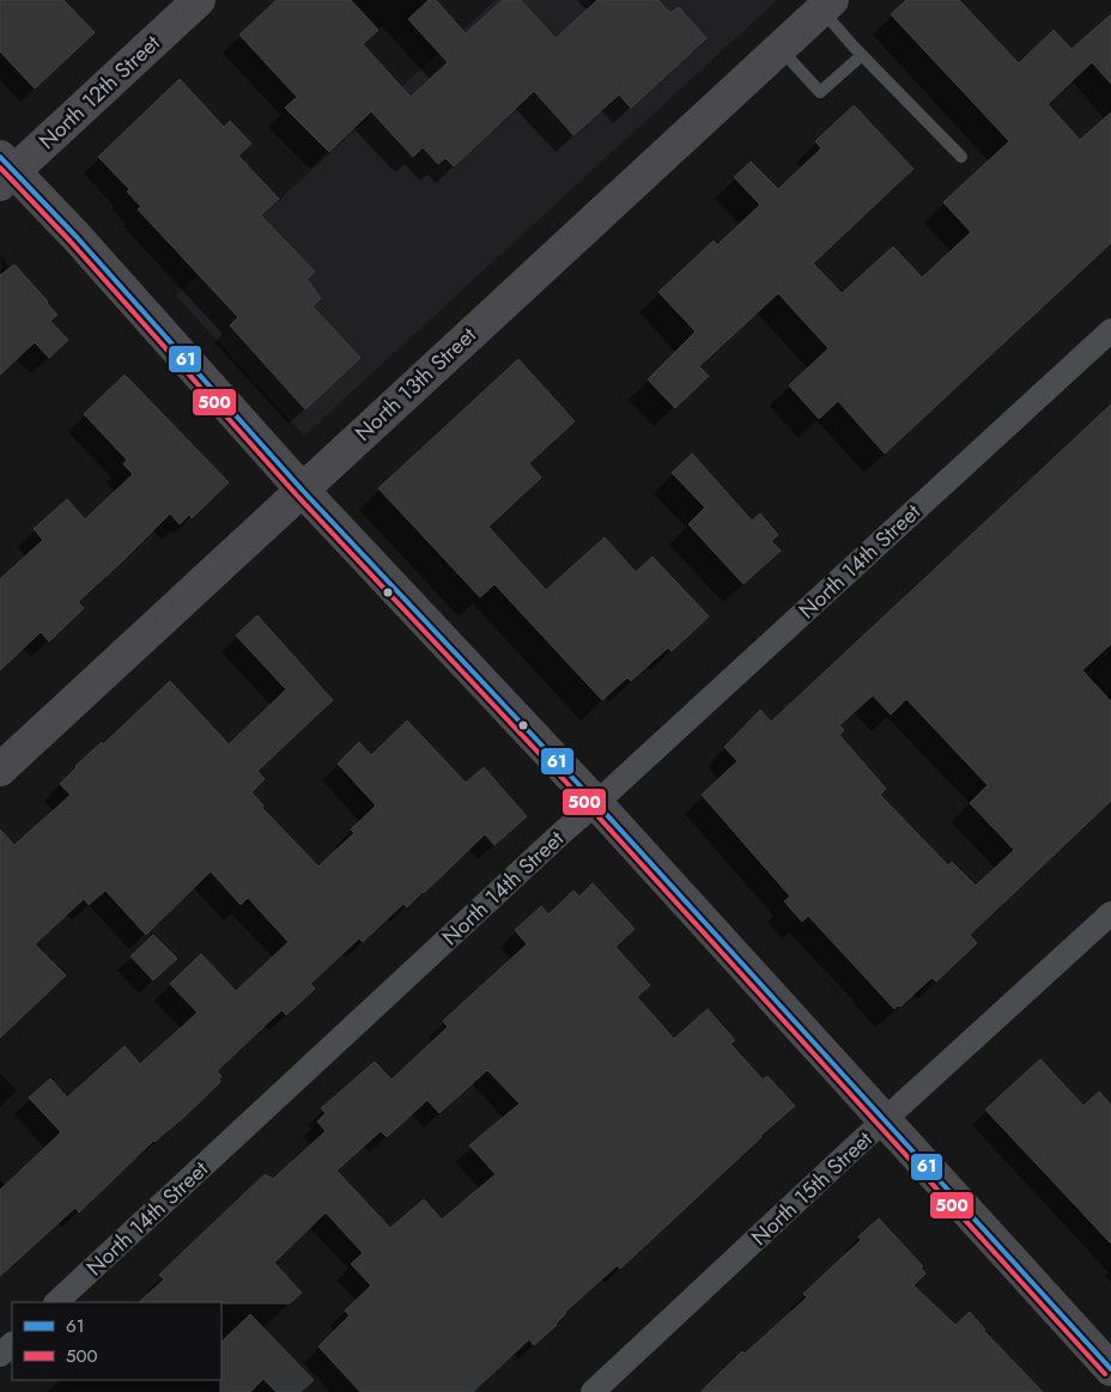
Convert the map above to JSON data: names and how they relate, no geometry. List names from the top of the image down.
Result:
{
  "streets": {
    "main road": ["North 12th Street", "North 13th Street"],
    "street": ["North 14th Street", "North 15th Street"]
  },
  "lines": ["transit line 61", "transit line 500"],
  "legend": ["61", "500"]
}
